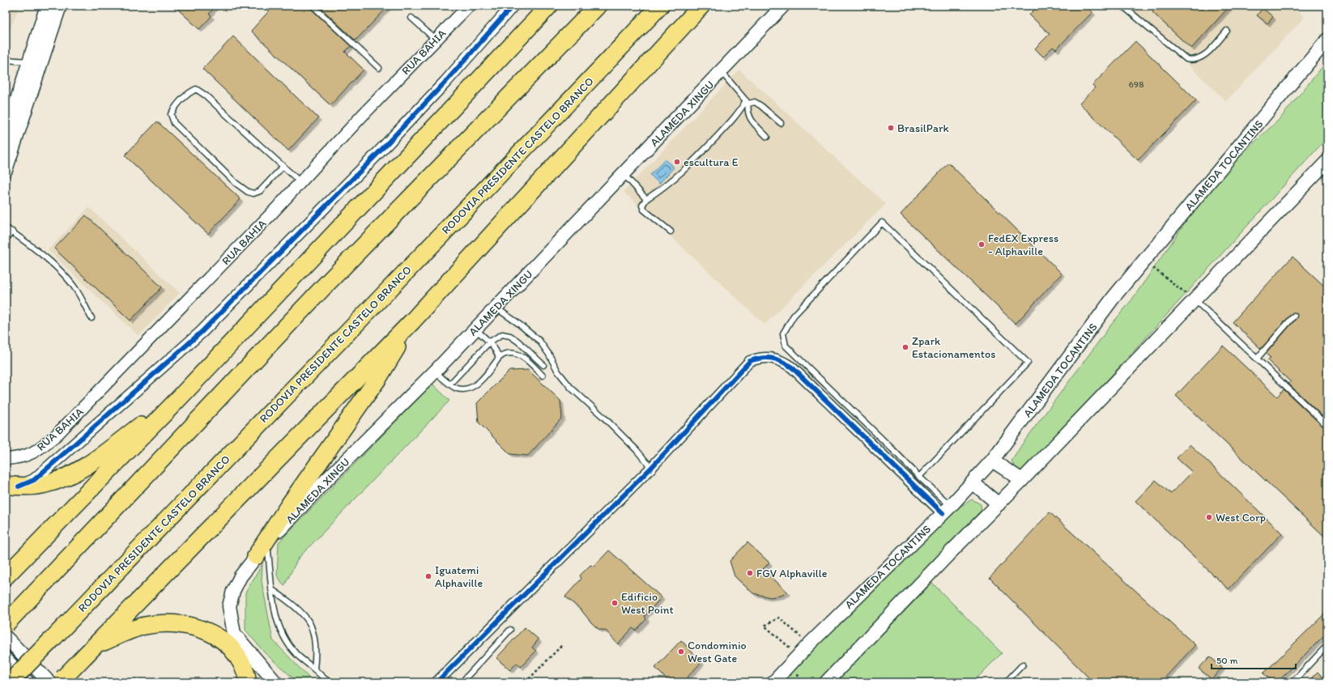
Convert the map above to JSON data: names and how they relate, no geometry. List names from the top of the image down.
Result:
{
  "streets": {
    "highway": ["RODOVIA PRESIDENTE CASTELO BRANCO"],
    "main road": ["ALAMEDA XINGU", "ALAMEDA TOCANTINS"],
    "street": ["RUA BAHIA"]
  },
  "places": [
    "BrasilPark",
    "escultura E",
    "FedEX Express - Alphaville",
    "Zpark Estacionamentos",
    "West Corp",
    "FGV Alphaville",
    "Iguatemi Alphaville",
    "Edificio West Point",
    "Condominio West Gate"
  ],
  "house_numbers": ["698"],
  "scale_bar": "50 m"
}
